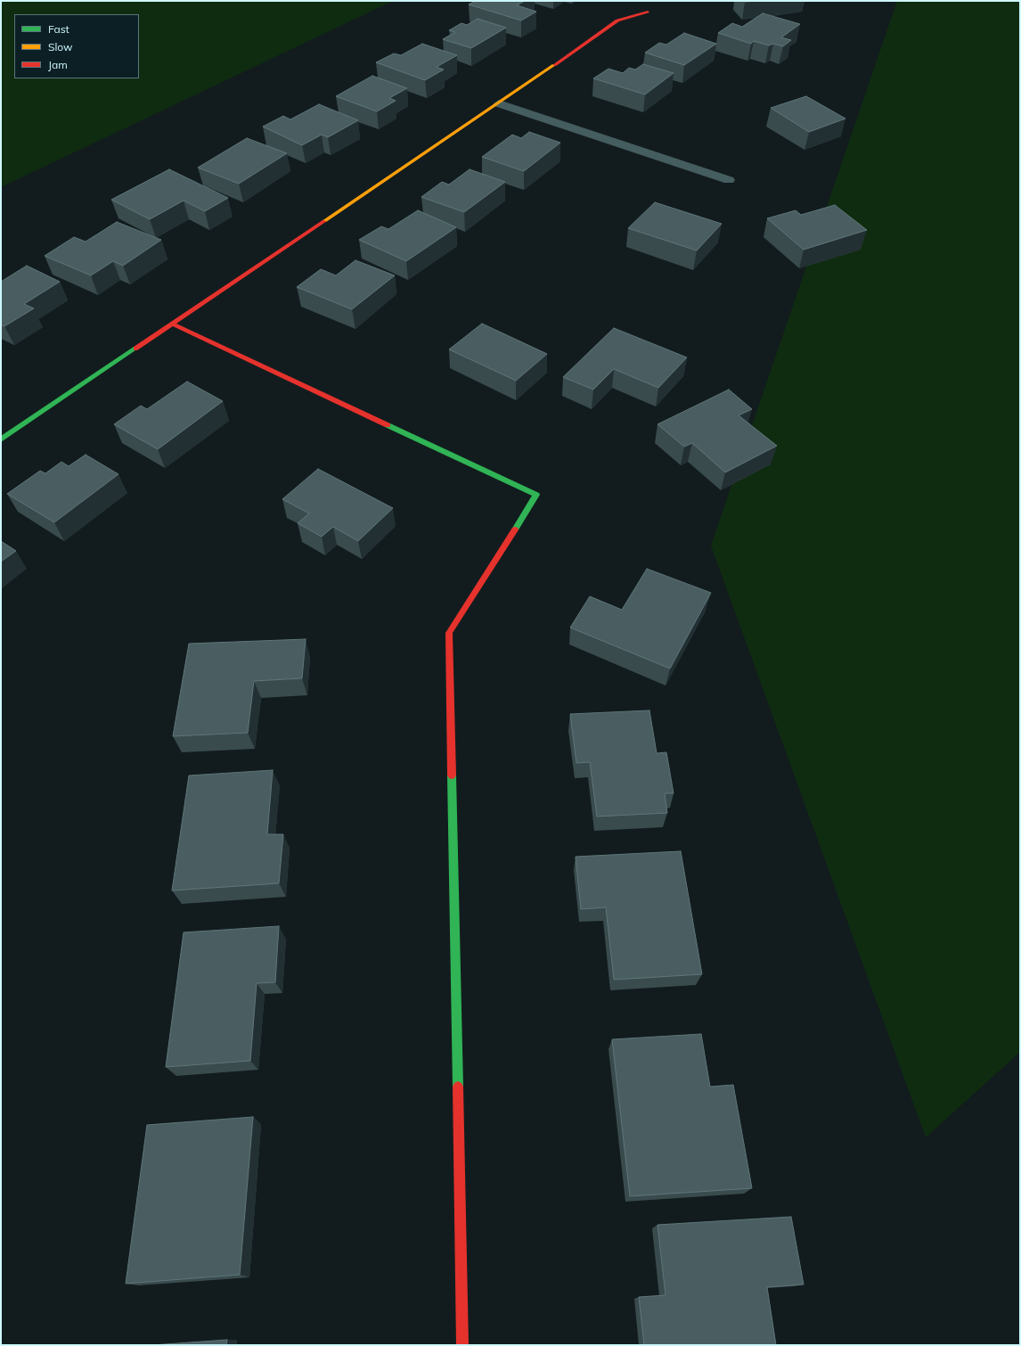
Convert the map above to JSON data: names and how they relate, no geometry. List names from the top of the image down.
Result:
{
  "legend": ["Fast", "Slow", "Jam"]
}
